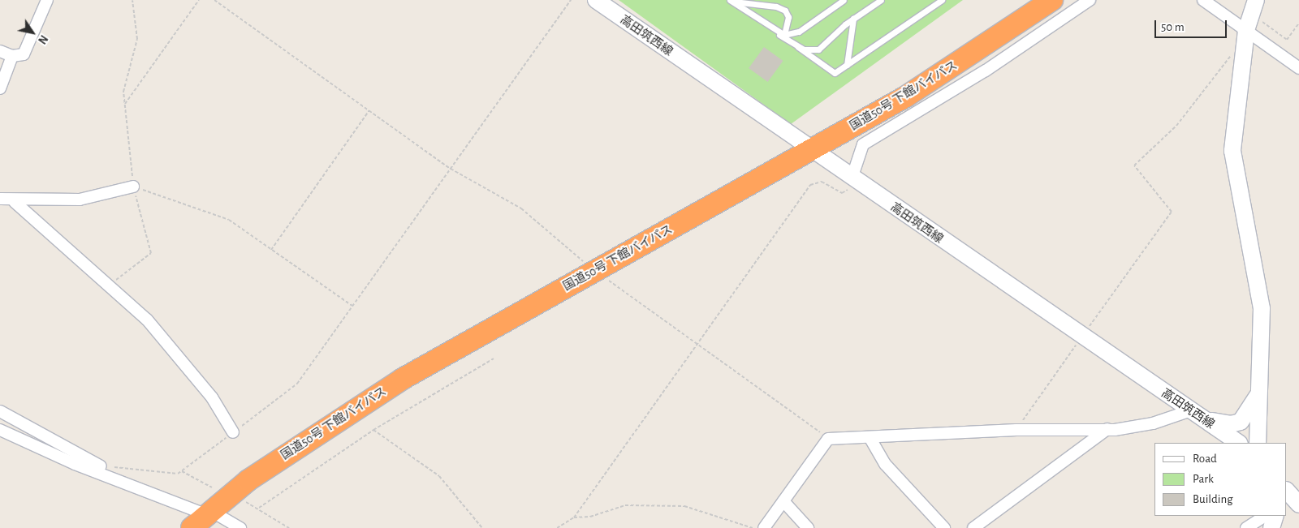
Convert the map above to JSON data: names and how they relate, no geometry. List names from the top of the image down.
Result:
{
  "streets": {
    "highway": ["国道50号 下館バイパス"],
    "main road": ["高田筑西線"]
  },
  "crossings": [
    ["高田筑西線", "国道50号 下館バイパス"]
  ],
  "legend": ["Road", "Park", "Building"],
  "scale_bar": "50 m",
  "north": "bottom right"
}
